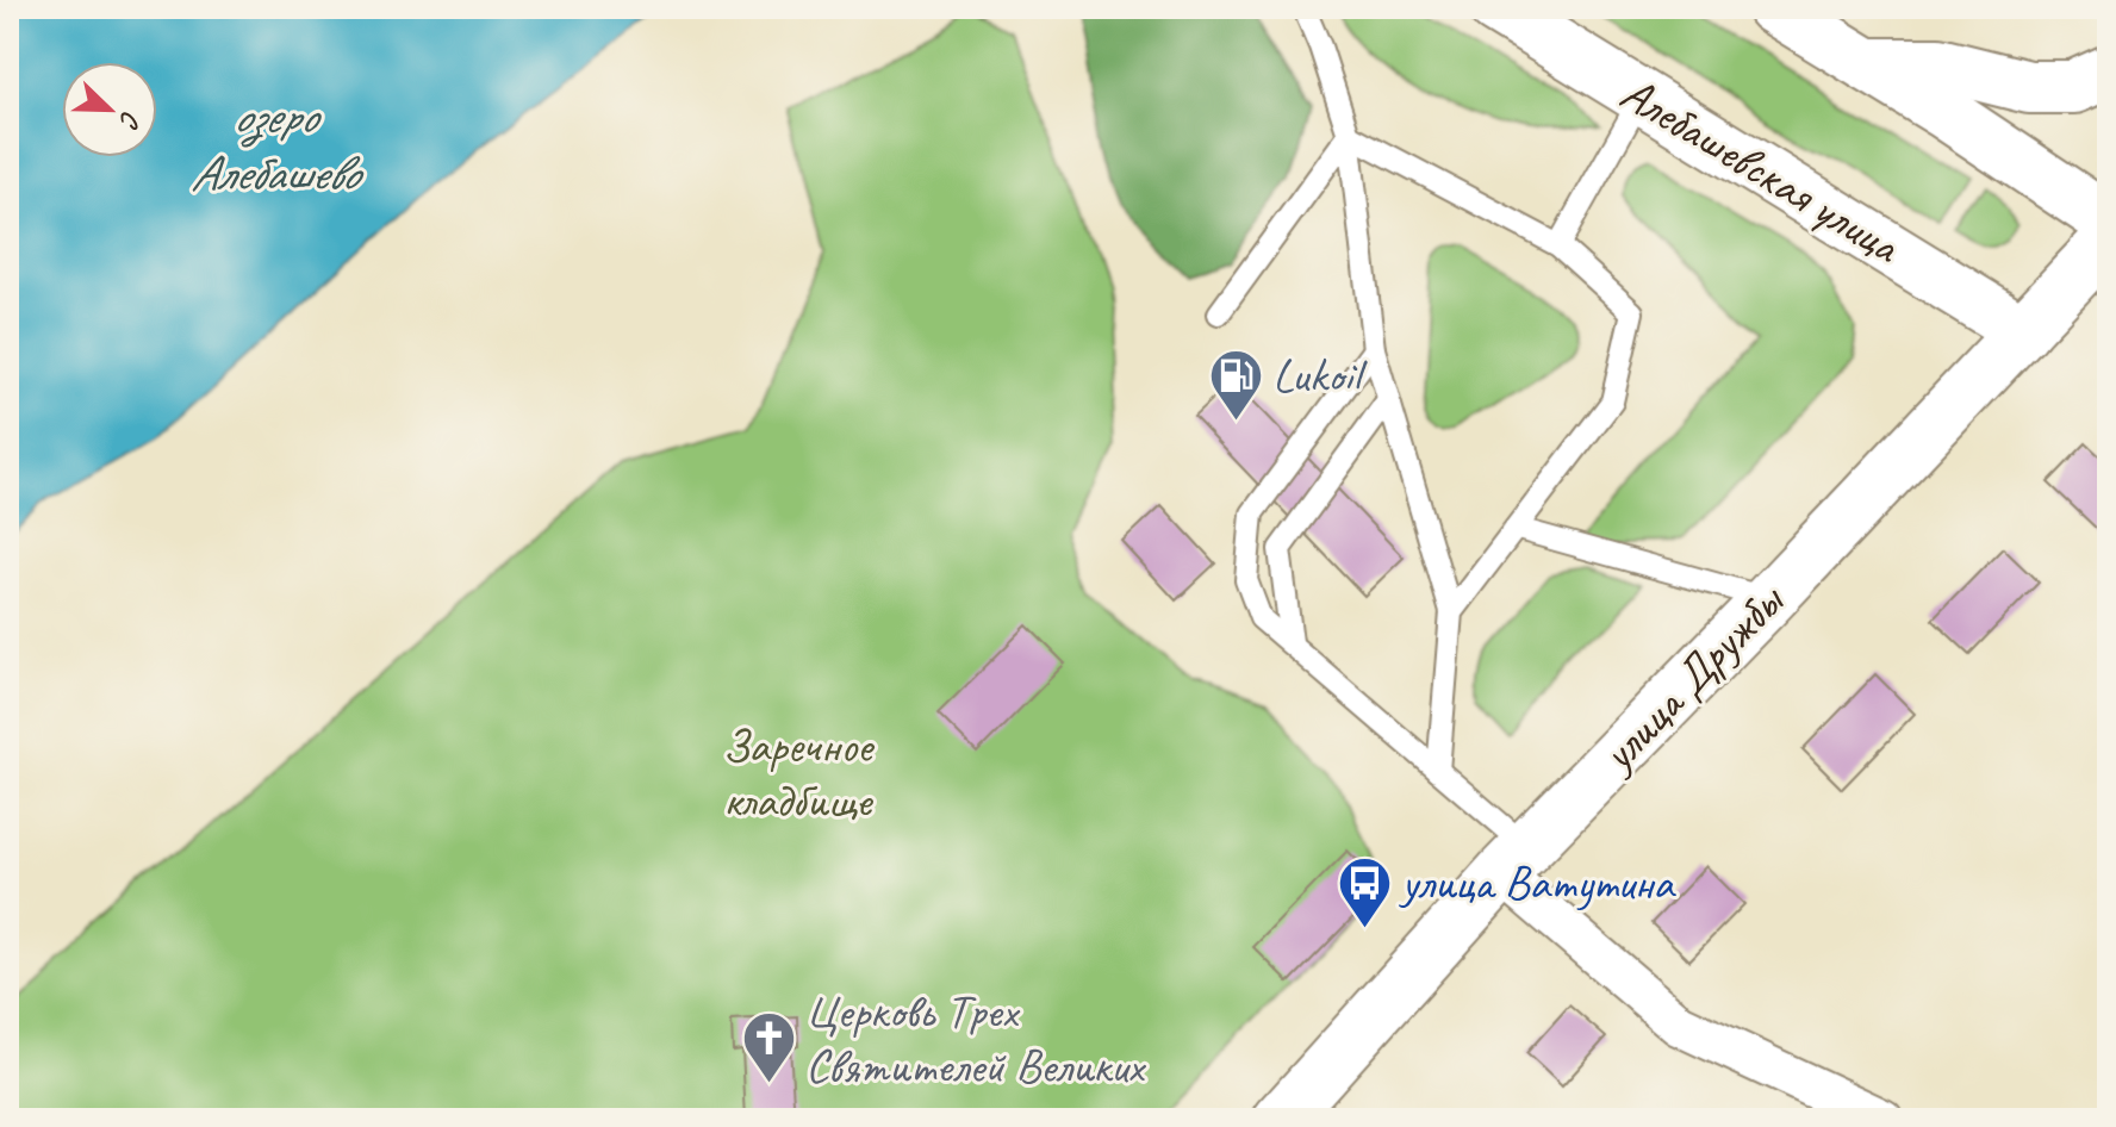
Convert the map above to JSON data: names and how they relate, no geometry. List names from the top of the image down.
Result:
{
  "streets": {
    "main road": ["Алебашевская улица", "улица Дружбы"]
  },
  "crossings": [
    ["Алебашевская улица", "улица Дружбы"]
  ],
  "water": ["озеро Алебашево"],
  "parks": ["Заречное кладбище"],
  "places": {
    "fuel station": ["Lukoil"],
    "bus stop": ["улица Ватутина"],
    "church": ["Церковь Трех Святителей Великих"]
  },
  "north": "bottom right"
}
